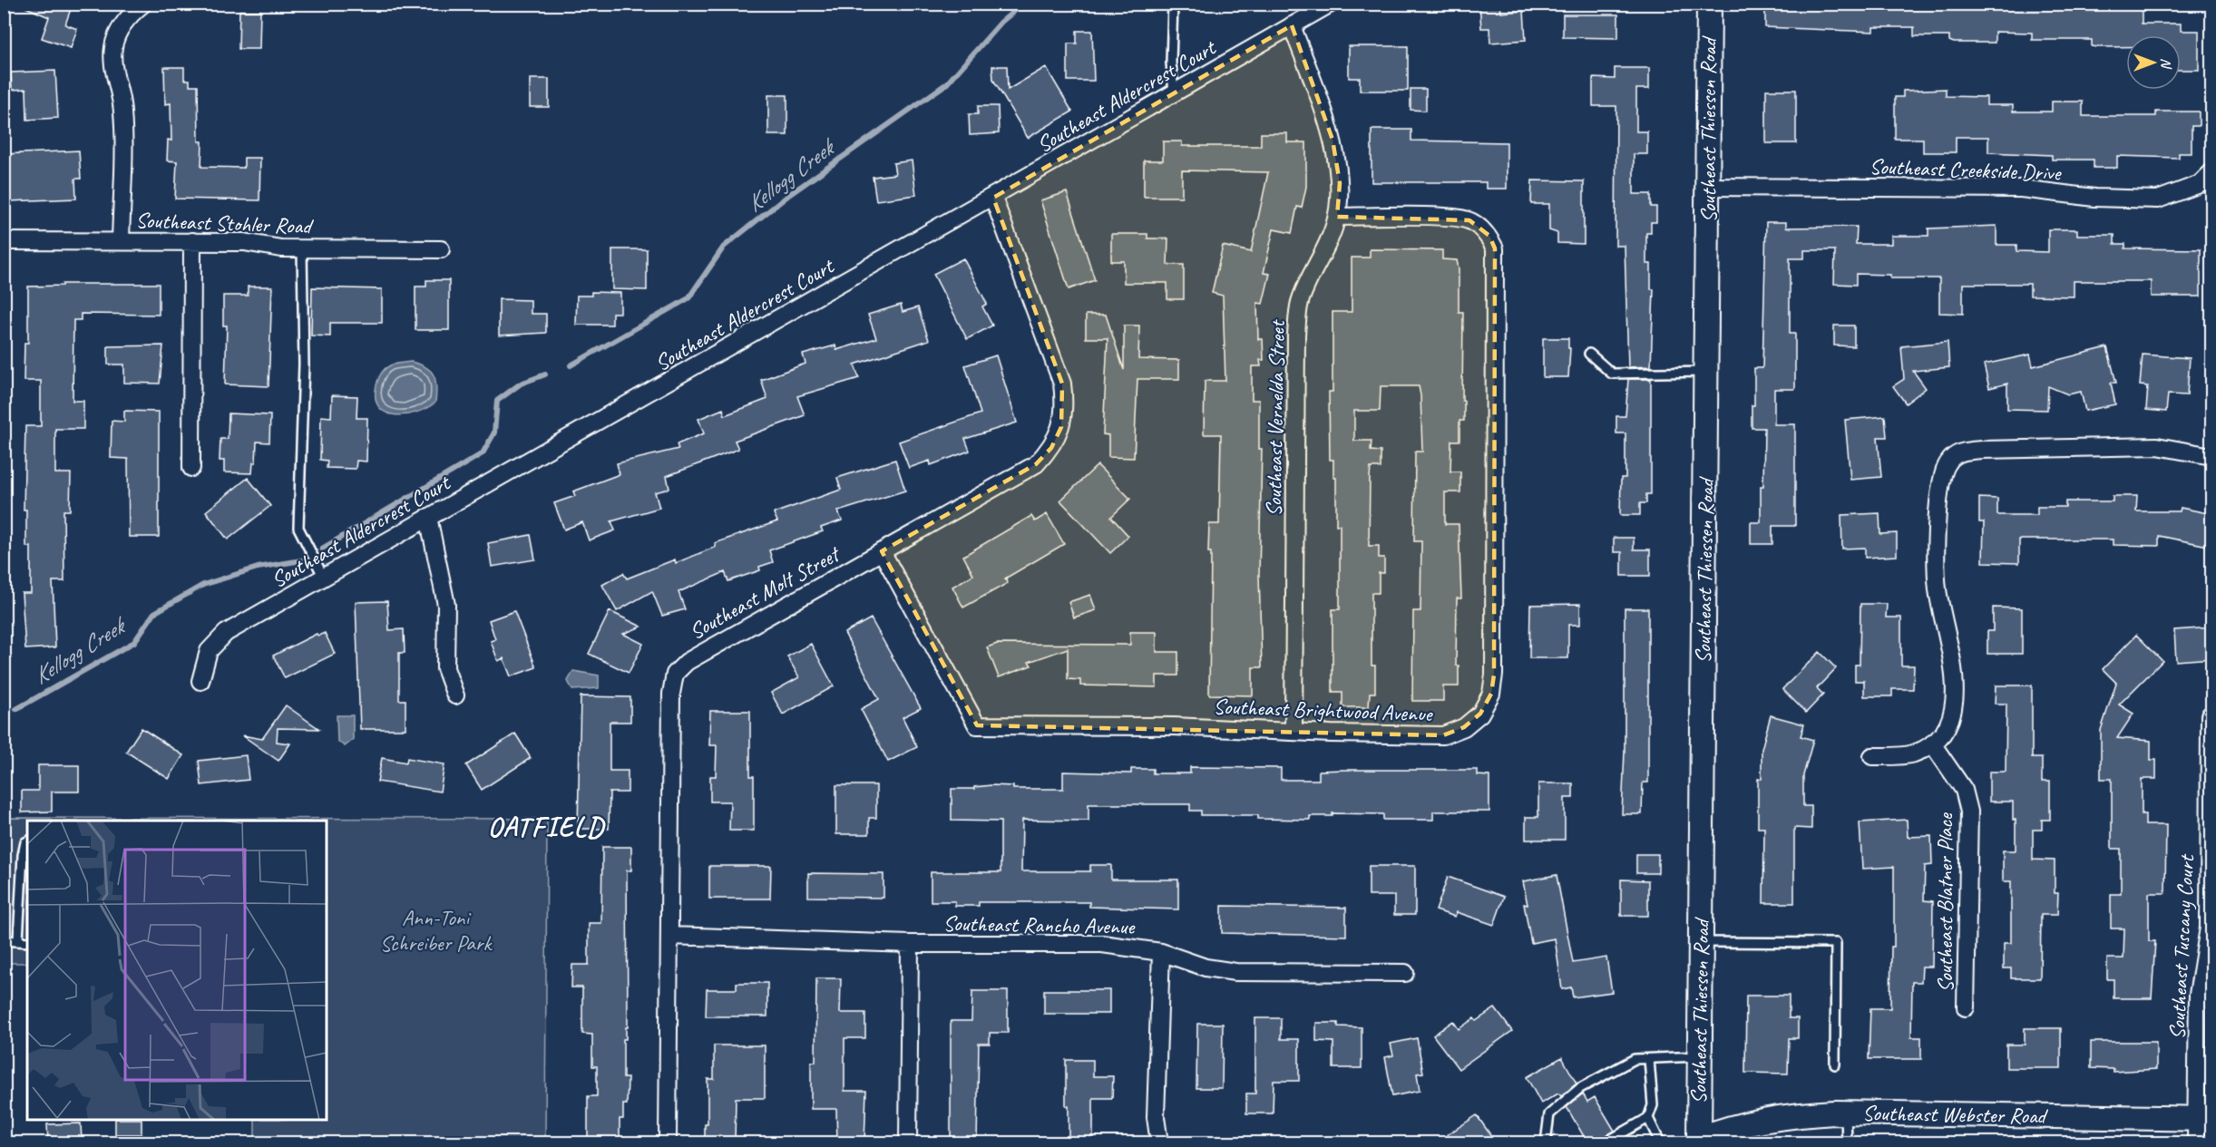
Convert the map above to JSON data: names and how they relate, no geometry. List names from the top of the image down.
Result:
{
  "streets": {
    "main road": ["Southeast Thiessen Road", "Southeast Webster Road"],
    "street": [
      "Southeast Aldercrest Court",
      "Southeast Creekside Drive",
      "Southeast Stohler Road",
      "Southeast Vernelda Street",
      "Southeast Molt Street",
      "Southeast Brightwood Avenue",
      "Southeast Blatner Place",
      "Southeast Rancho Avenue",
      "Southeast Tuscany Court"
    ]
  },
  "crossings": [
    ["Southeast Aldercrest Court", "Southeast Vernelda Street"],
    ["Southeast Aldercrest Court", "Southeast Molt Street"],
    ["Southeast Thiessen Road", "Southeast Creekside Drive"],
    ["Southeast Thiessen Road", "Southeast Webster Road"],
    ["Southeast Vernelda Street", "Southeast Brightwood Avenue"],
    ["Southeast Molt Street", "Southeast Brightwood Avenue"],
    ["Southeast Molt Street", "Southeast Rancho Avenue"],
    ["Southeast Tuscany Court", "Southeast Webster Road"]
  ],
  "districts": ["OATFIELD"],
  "water": ["Kellogg Creek"],
  "parks": ["Ann-Toni Schreiber Park"],
  "north": "right"
}
